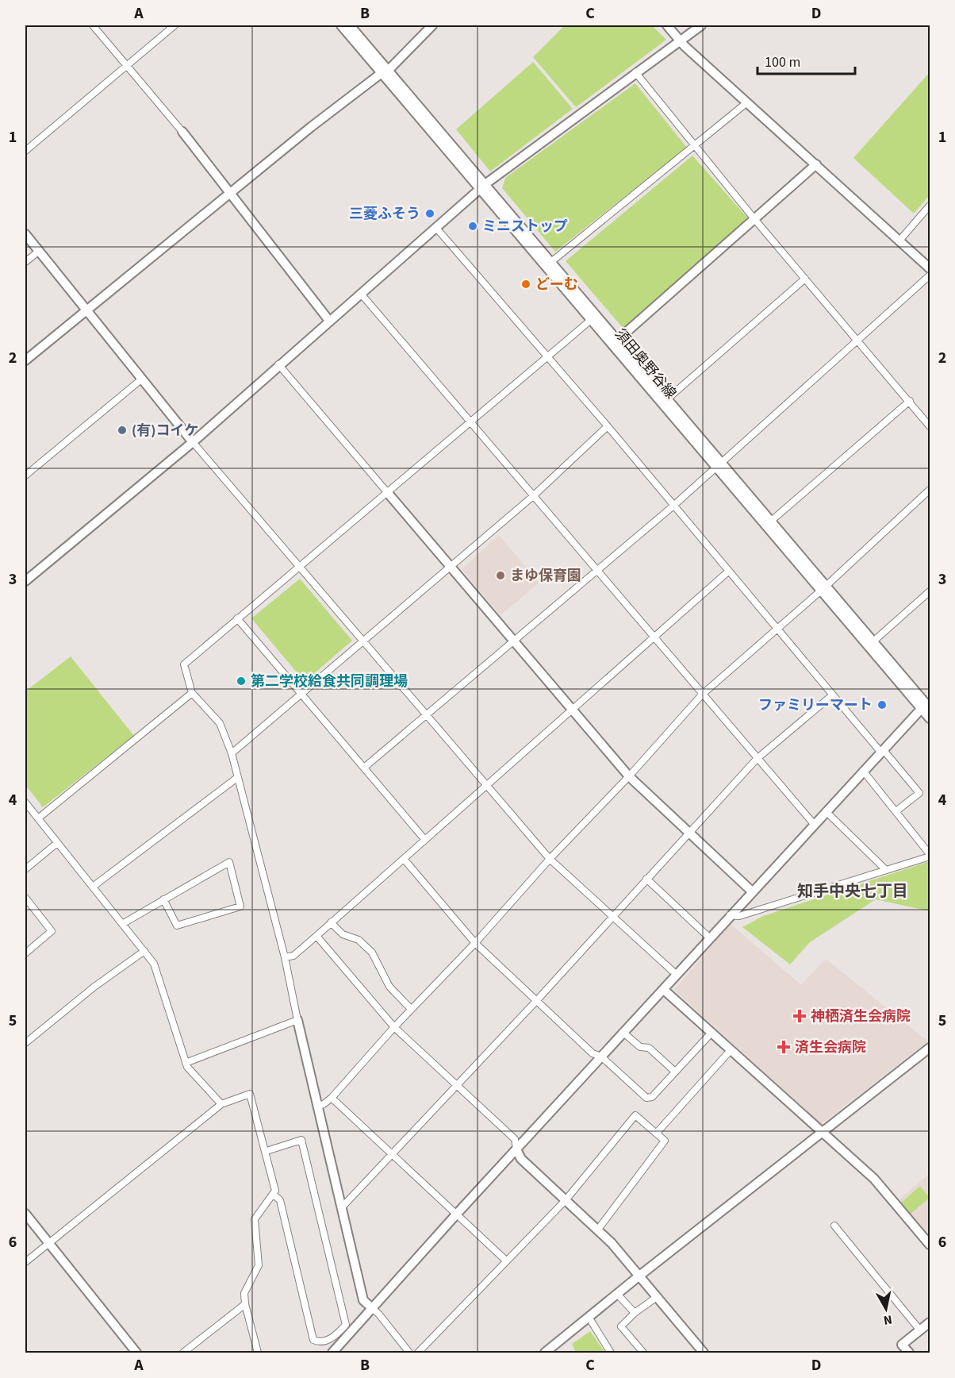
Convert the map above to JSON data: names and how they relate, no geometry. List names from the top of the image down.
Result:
{
  "streets": {
    "street": ["須田奥野谷線"]
  },
  "districts": ["知手中央七丁目"],
  "places": {
    "other": [
      "三菱ふそう",
      "ミニストップ",
      "どーむ",
      "(有)コイケ",
      "まゆ保育園",
      "第二学校給食共同調理場",
      "ファミリーマート"
    ],
    "health": ["神栖済生会病院", "済生会病院"]
  },
  "scale_bar": "100 m",
  "north": "bottom",
  "grid": {
    "columns": [
      "A",
      "B",
      "C",
      "D"
    ],
    "rows": [
      "1",
      "2",
      "3",
      "4",
      "5",
      "6"
    ]
  }
}
